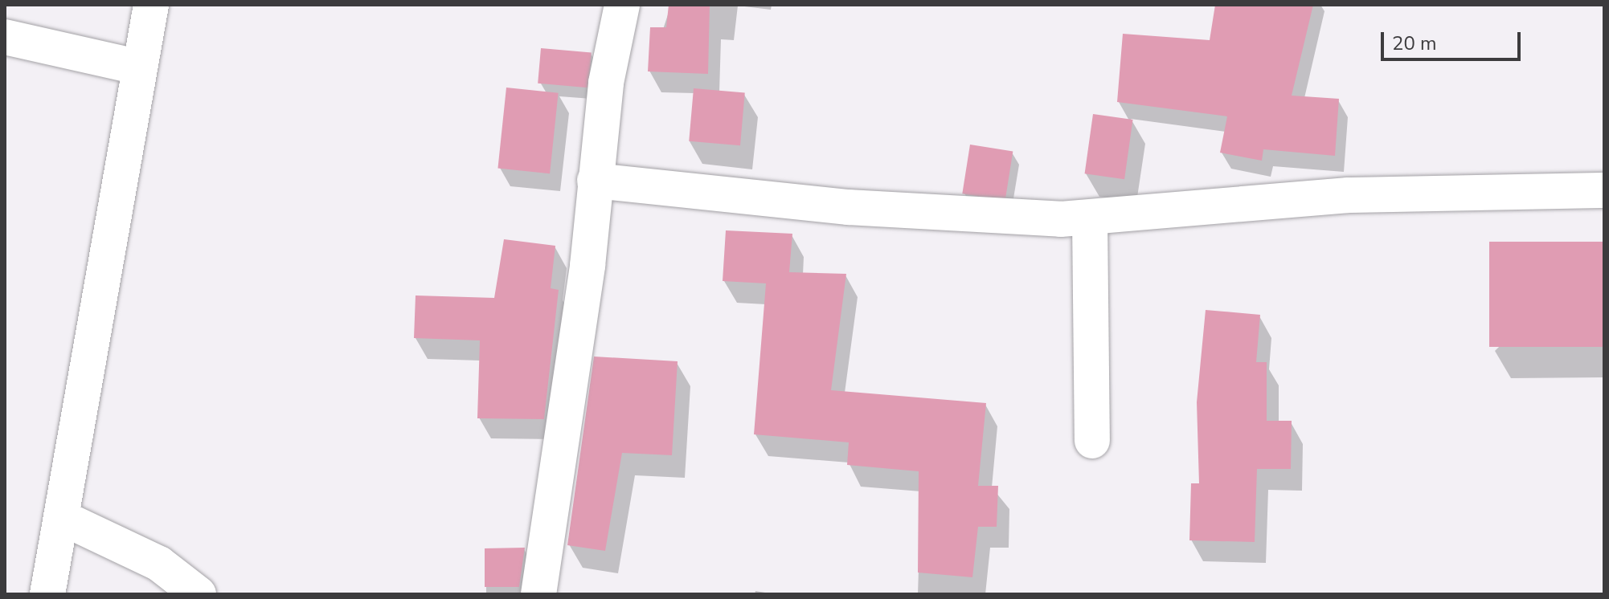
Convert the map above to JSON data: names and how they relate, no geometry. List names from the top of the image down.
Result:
{
  "scale_bar": "20 m"
}
